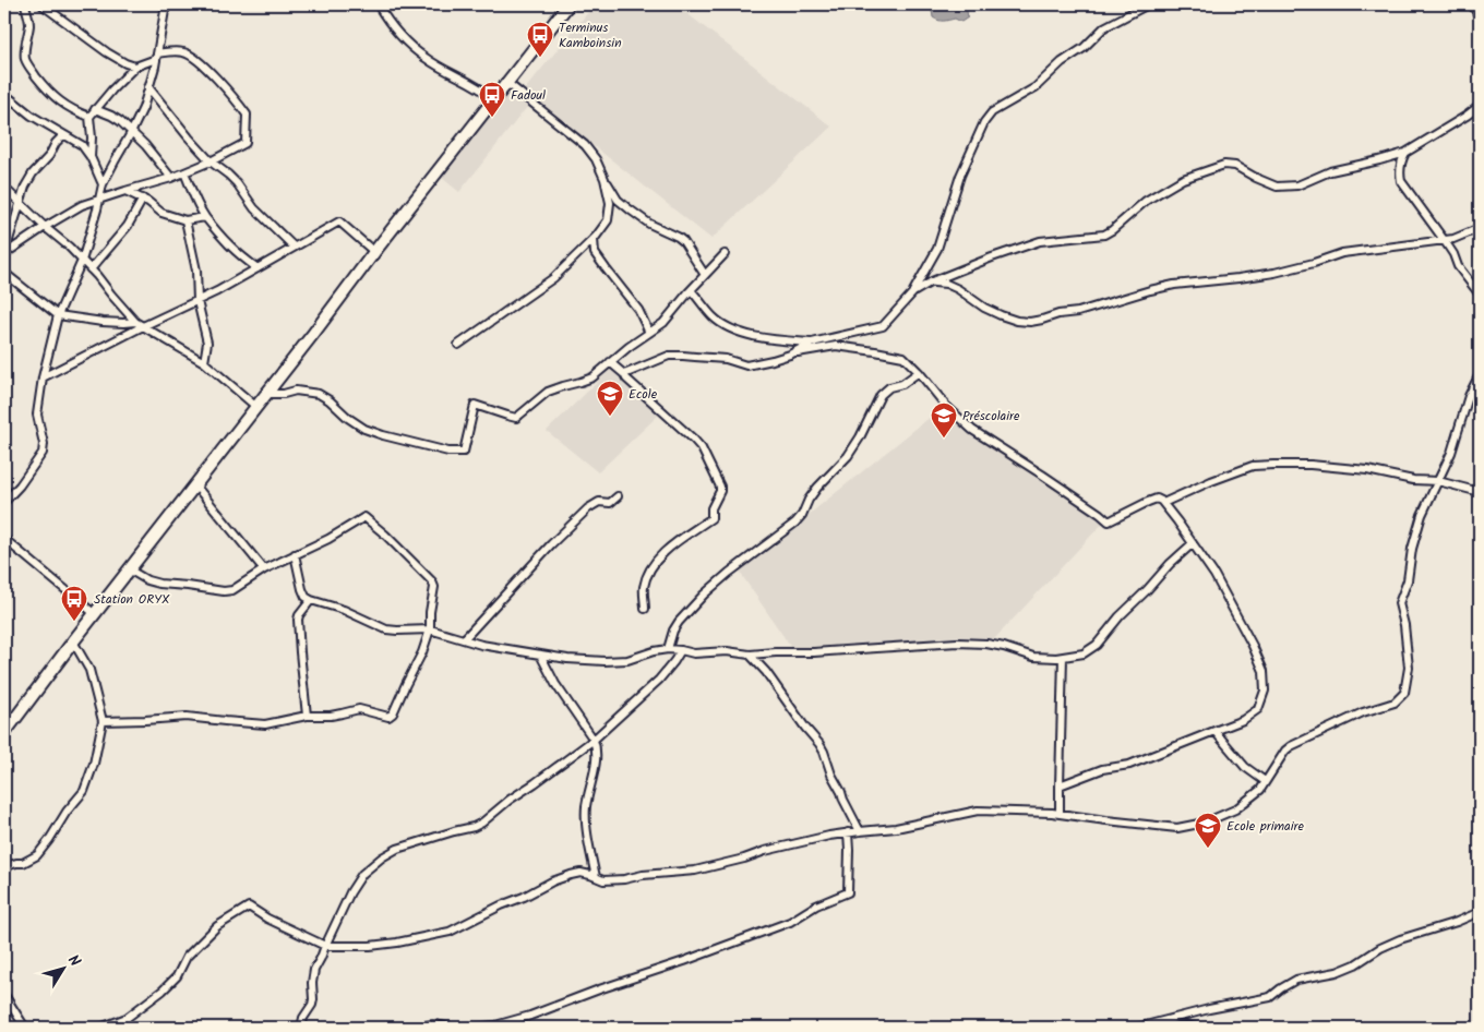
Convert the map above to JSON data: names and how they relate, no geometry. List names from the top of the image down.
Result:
{
  "places": {
    "bus stop": ["Terminus Kamboinsin", "Fadoul", "Station ORYX"],
    "school or university": ["Ecole", "Préscolaire", "Ecole primaire"]
  },
  "north": "top right"
}
